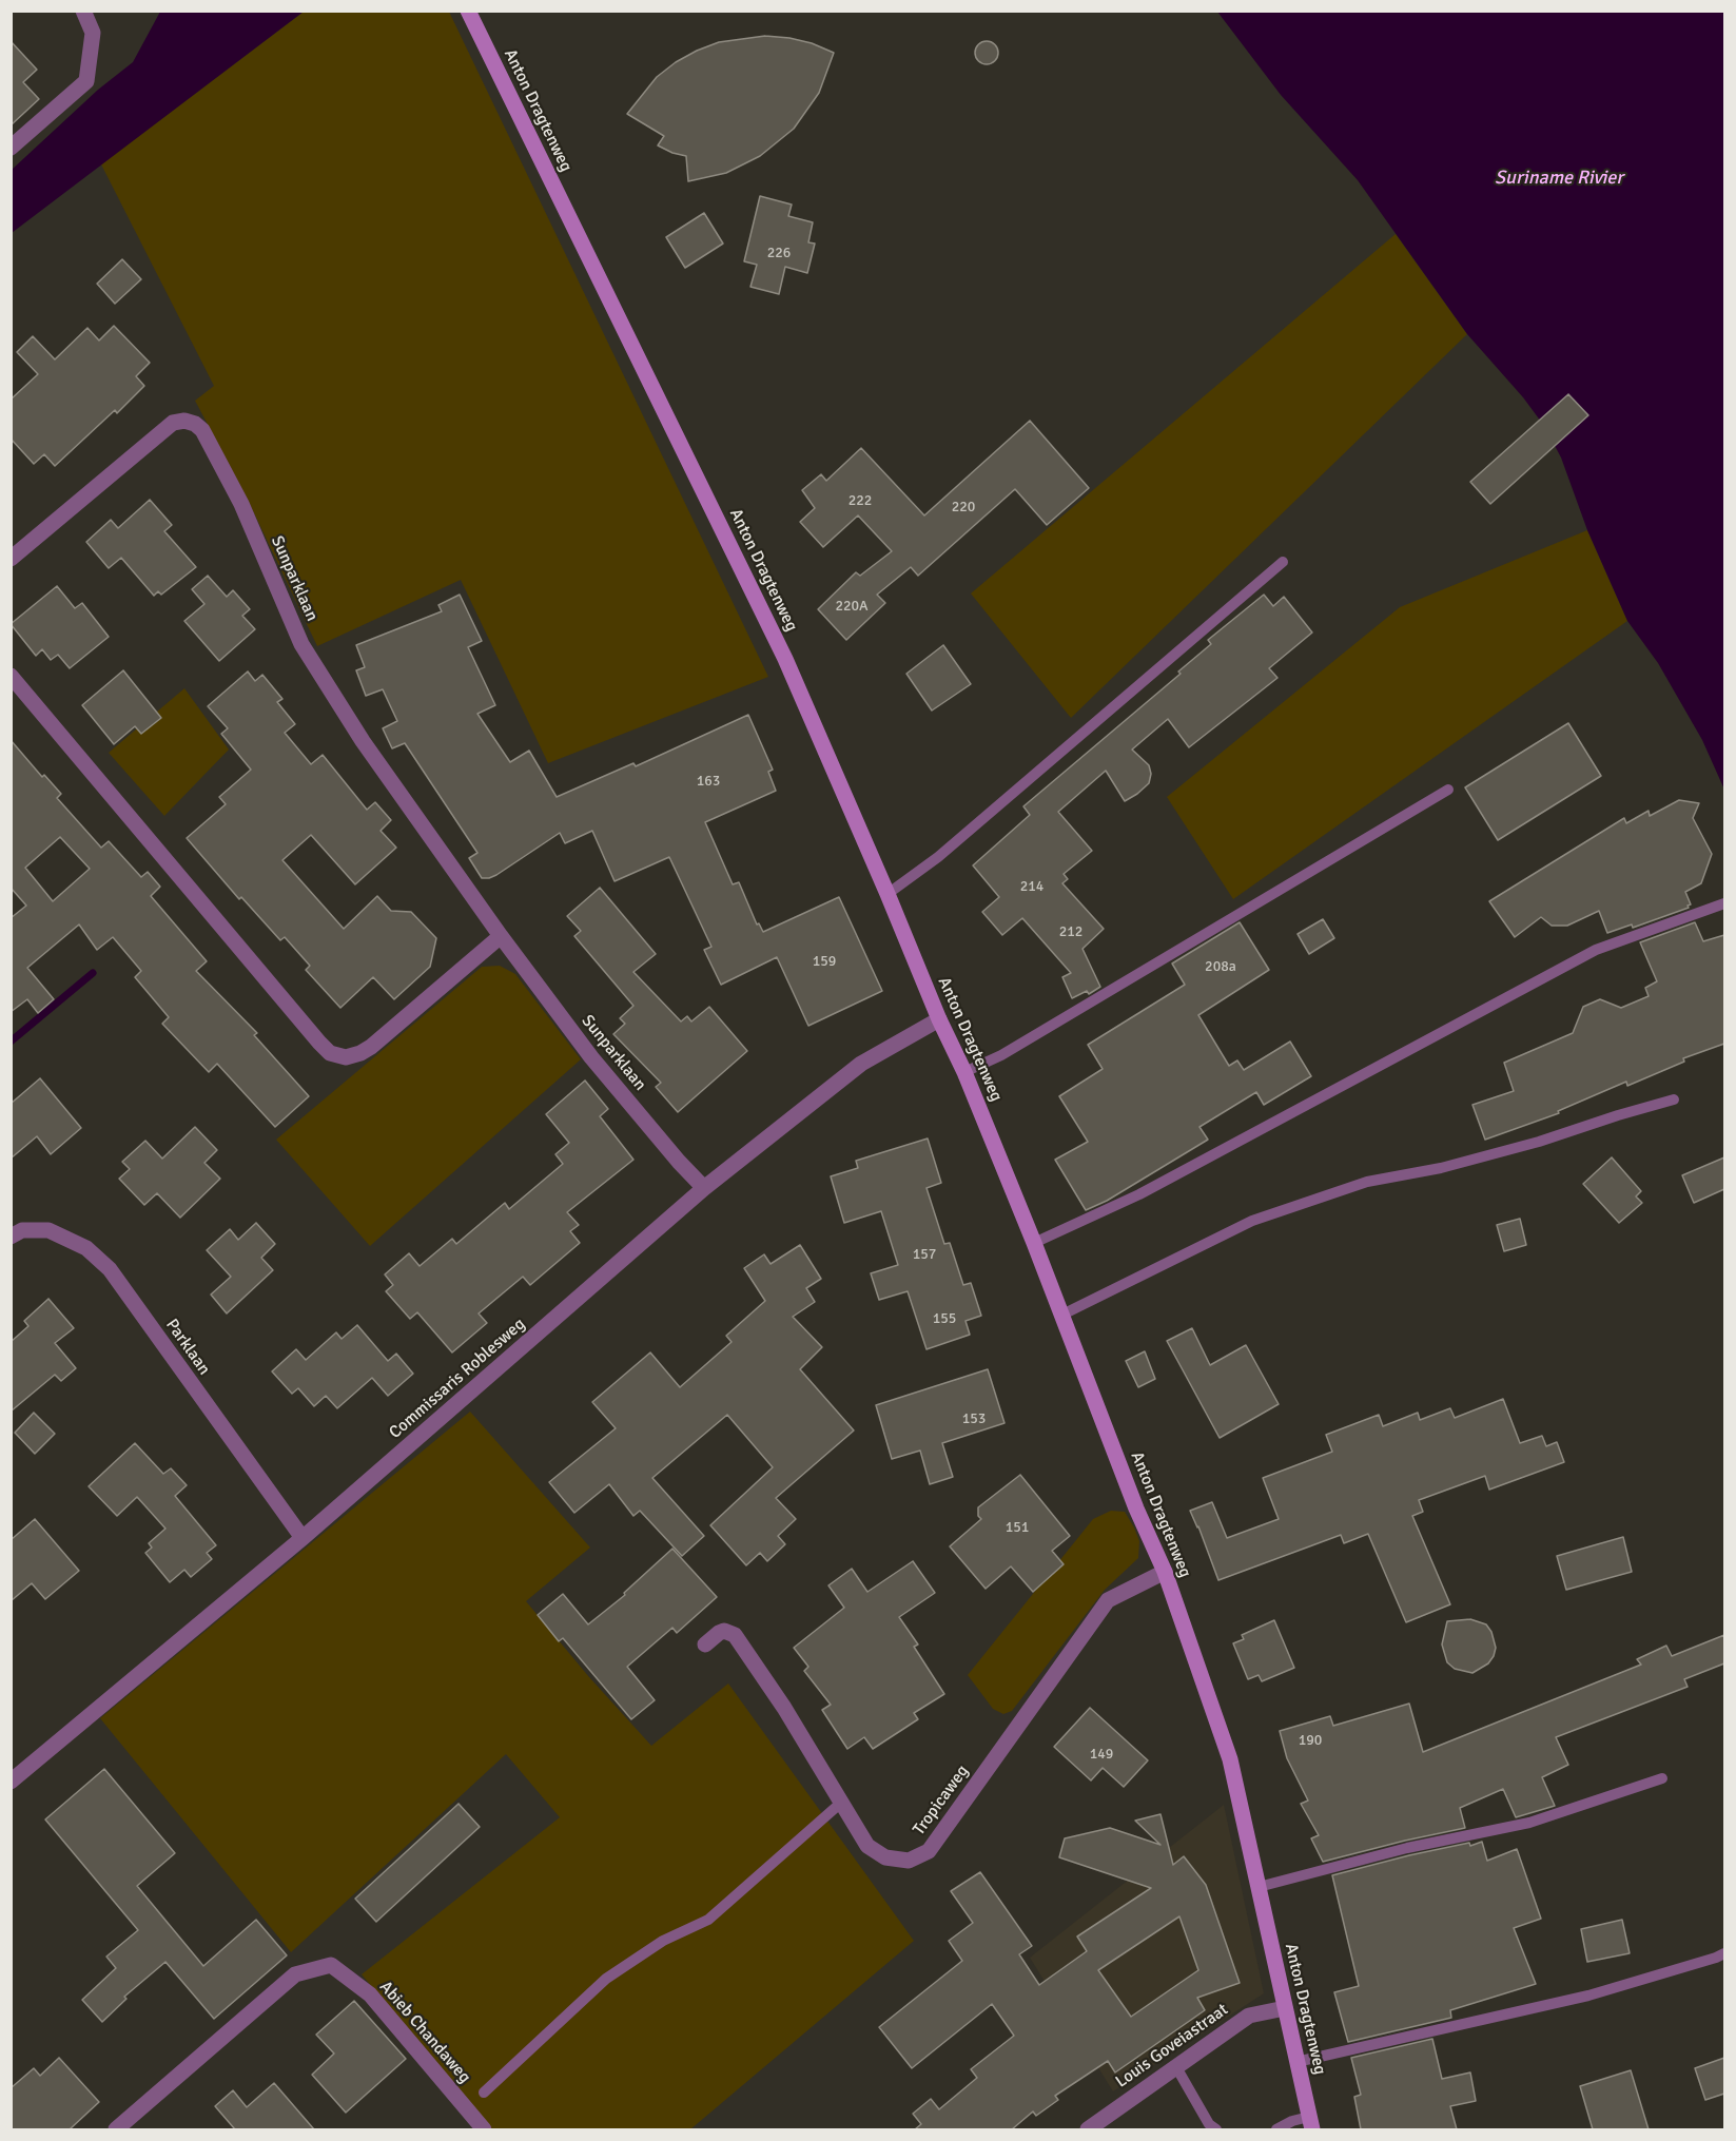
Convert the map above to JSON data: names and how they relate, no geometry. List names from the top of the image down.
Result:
{
  "streets": {
    "main road": ["Anton Dragtenweg"],
    "street": [
      "Sunparklaan",
      "Parklaan",
      "Commissaris Roblesweg",
      "Tropicaweg",
      "Abieb Chandaweg",
      "Louis Goveiastraat"
    ]
  },
  "crossings": [
    ["Anton Dragtenweg", "Commissaris Roblesweg"],
    ["Anton Dragtenweg", "Tropicaweg"],
    ["Anton Dragtenweg", "Louis Goveiastraat"],
    ["Sunparklaan", "Commissaris Roblesweg"],
    ["Parklaan", "Commissaris Roblesweg"]
  ],
  "water": ["Suriname Rivier"],
  "house_numbers": [
    "226",
    "222",
    "220",
    "220A",
    "163",
    "214",
    "212",
    "159",
    "208a",
    "157",
    "155",
    "153",
    "151",
    "190",
    "149"
  ]
}
